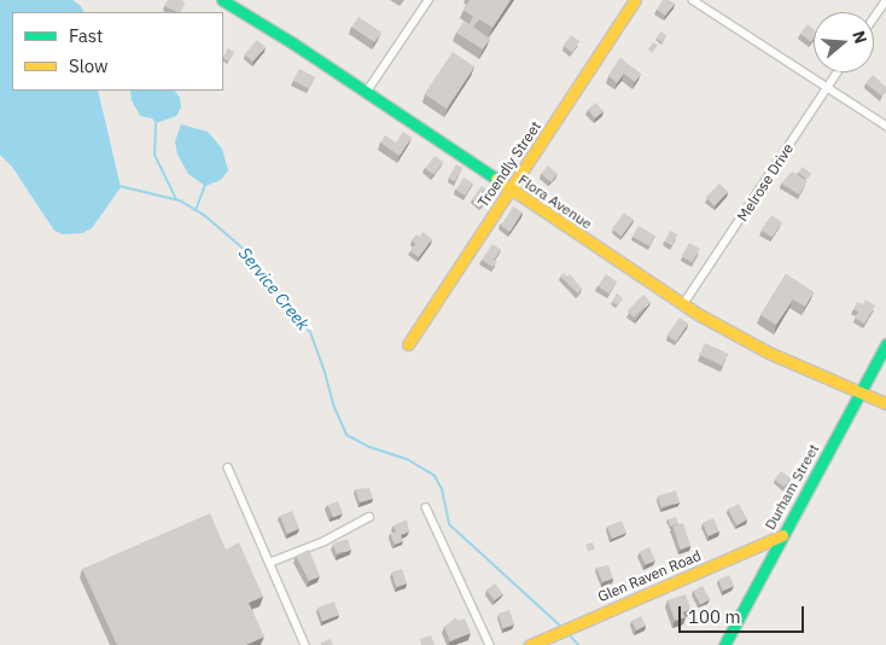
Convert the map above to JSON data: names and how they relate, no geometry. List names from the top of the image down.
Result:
{
  "streets": {
    "street": [
      "Troendly Street",
      "Melrose Drive",
      "Flora Avenue",
      "Durham Street",
      "Glen Raven Road"
    ]
  },
  "crossings": [
    ["Troendly Street", "Flora Avenue"],
    ["Melrose Drive", "Flora Avenue"],
    ["Flora Avenue", "Durham Street"],
    ["Durham Street", "Glen Raven Road"]
  ],
  "water": ["Service Creek"],
  "legend": ["Fast", "Slow"],
  "scale_bar": "100 m",
  "north": "right"
}
